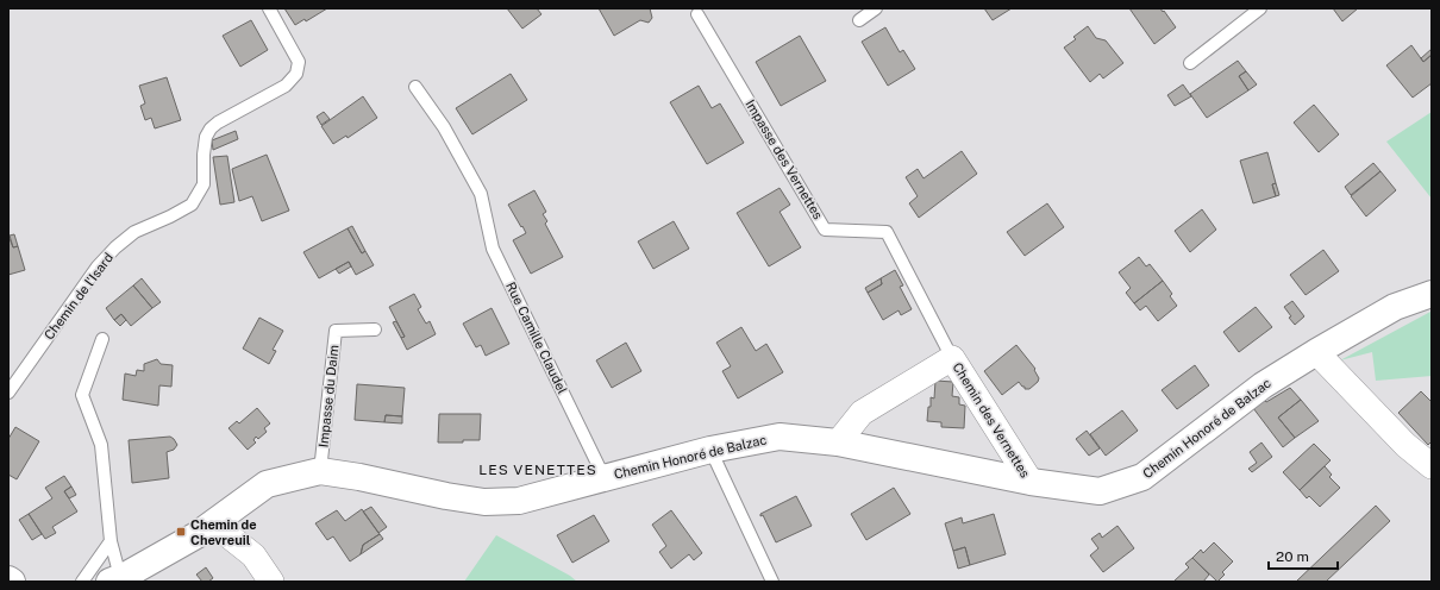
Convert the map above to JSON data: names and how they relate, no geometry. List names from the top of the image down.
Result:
{
  "streets": {
    "street": ["Chemin des Vernettes", "Chemin Honoré de Balzac"],
    "lane": [
      "Impasse des Vernettes",
      "Chemin de l'Isard",
      "Rue Camille Claudel",
      "Impasse du Daim"
    ]
  },
  "crossings": [
    ["Impasse des Vernettes", "Chemin des Vernettes"],
    ["Rue Camille Claudel", "Chemin Honoré de Balzac"],
    ["Impasse du Daim", "Chemin Honoré de Balzac"],
    ["Chemin des Vernettes", "Chemin Honoré de Balzac"]
  ],
  "districts": ["LES VENETTES"],
  "places": {
    "transit": ["Chemin de Chevreuil"]
  },
  "scale_bar": "20 m"
}
